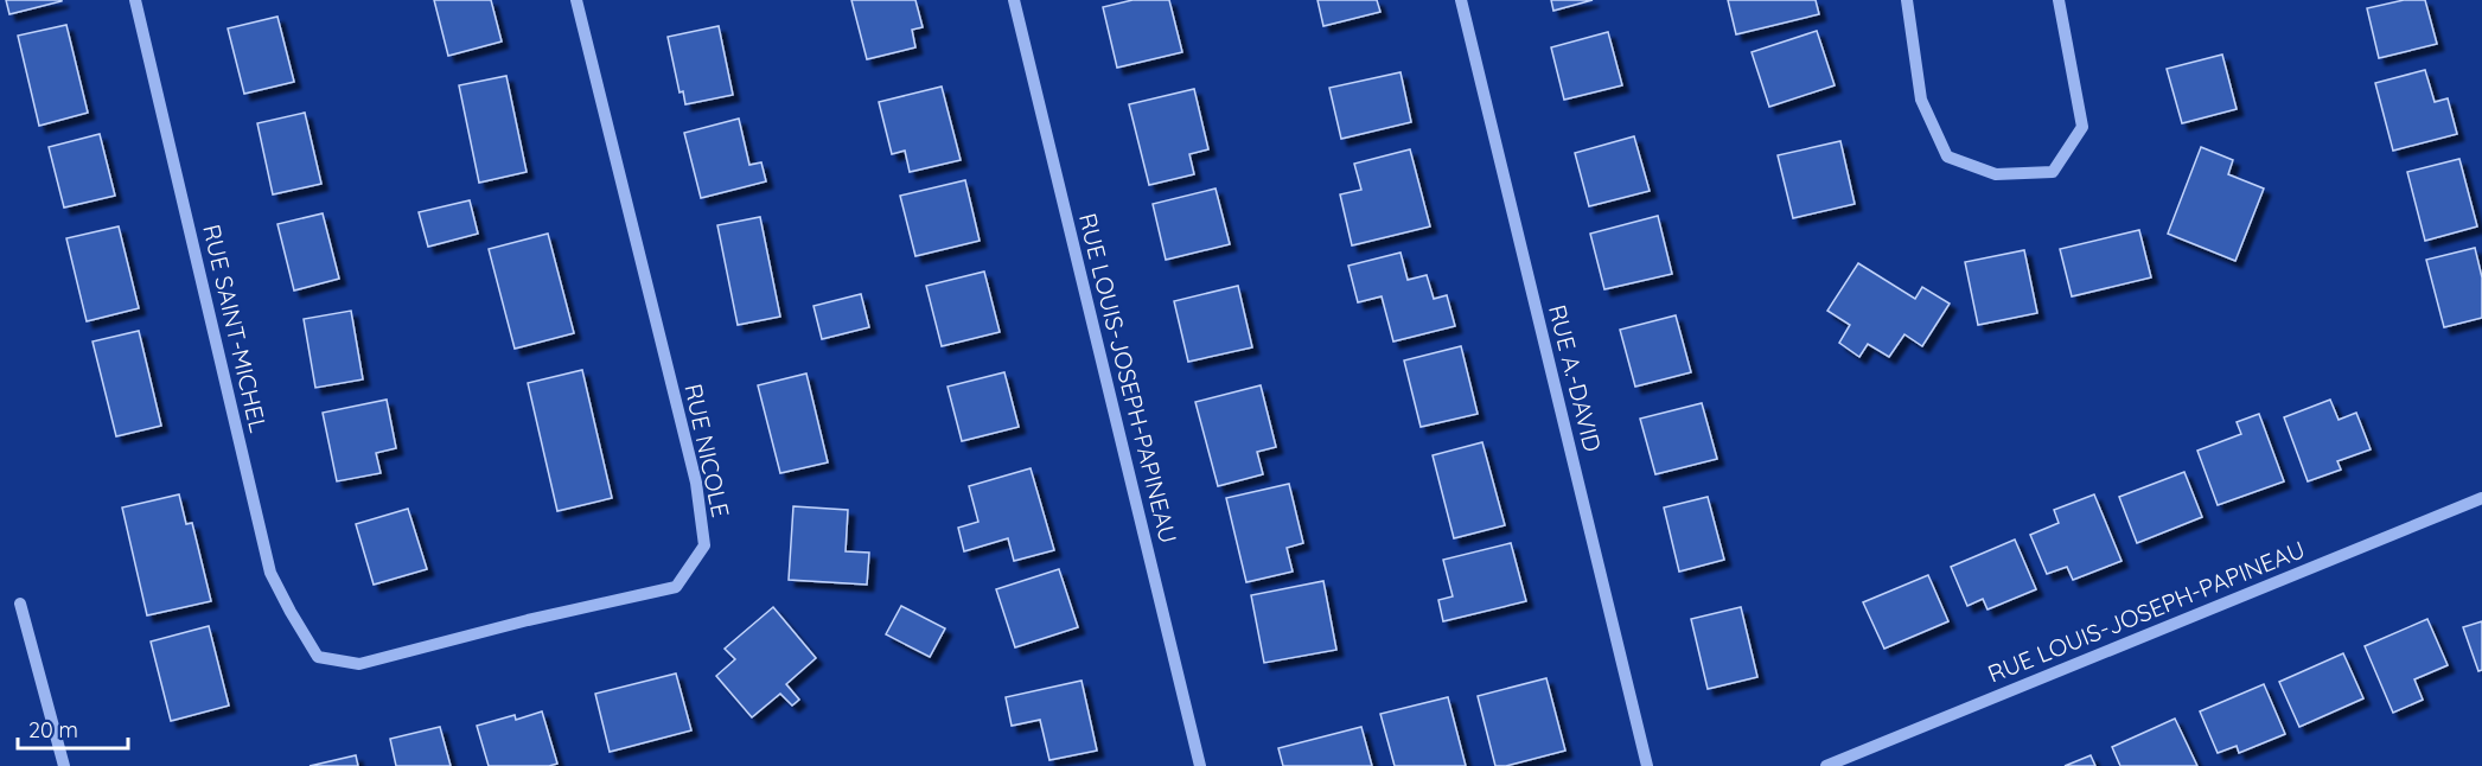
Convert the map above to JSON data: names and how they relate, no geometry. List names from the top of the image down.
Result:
{
  "streets": {
    "street": [
      "RUE SAINT-MICHEL",
      "RUE LOUIS-JOSEPH-PAPINEAU",
      "RUE A.-DAVID",
      "RUE NICOLE"
    ]
  },
  "crossings": [
    ["RUE SAINT-MICHEL", "RUE NICOLE"]
  ],
  "scale_bar": "20 m"
}
